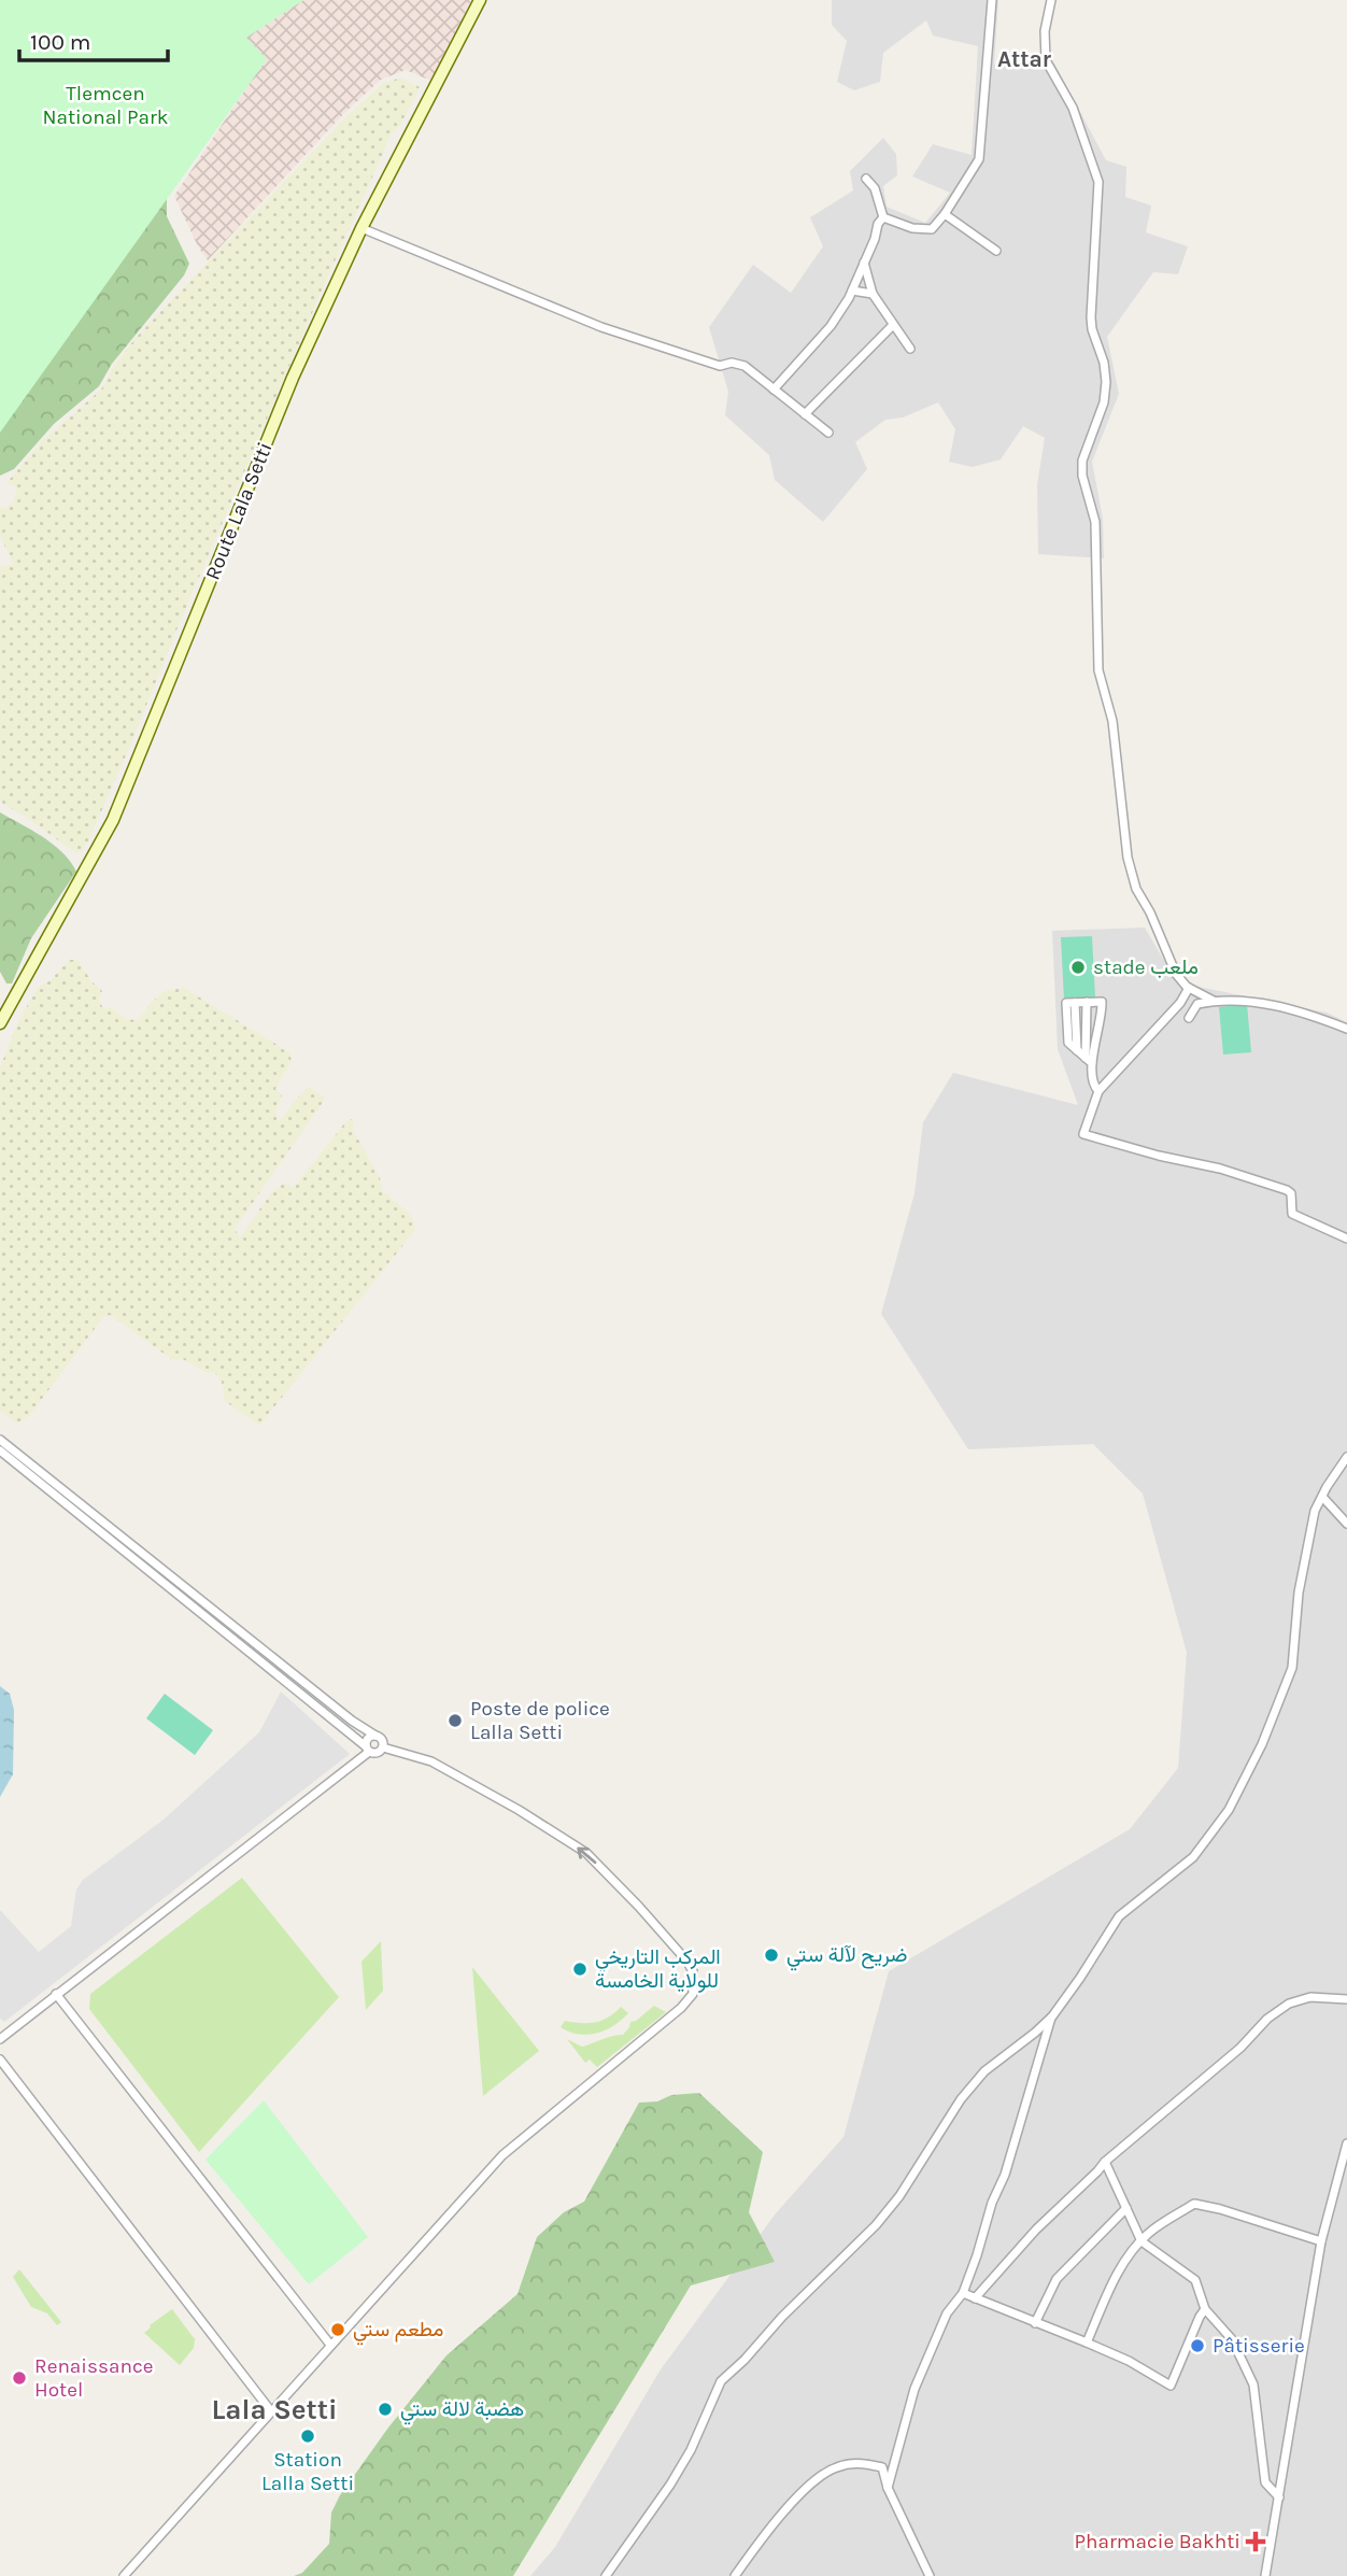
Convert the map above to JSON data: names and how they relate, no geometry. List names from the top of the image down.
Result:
{
  "streets": {
    "main road": ["Route Lala Setti"]
  },
  "districts": ["Attar", "Lala Setti"],
  "parks": ["Tlemcen National Park"],
  "places": {
    "other": [
      "stade ملعب",
      "Poste de police Lalla Setti",
      "ضريح لآلة ستي",
      "المركب التاريخي للولاية الخامسة",
      "مطعم ستي",
      "Pâtisserie",
      "Renaissance Hotel",
      "هضبة لالة ستي",
      "Station Lalla Setti"
    ],
    "health": ["Pharmacie Bakhti"]
  },
  "scale_bar": "100 m"
}
